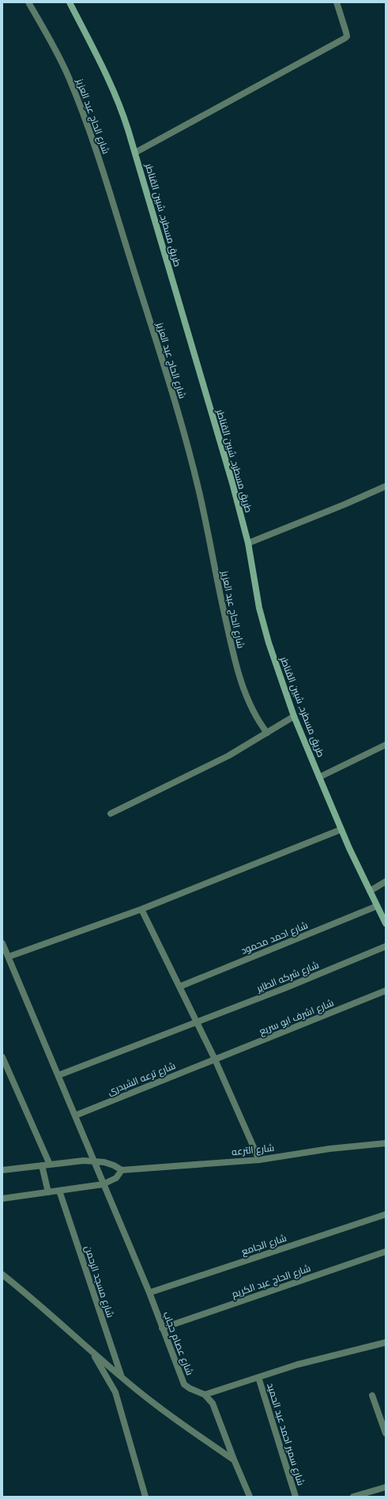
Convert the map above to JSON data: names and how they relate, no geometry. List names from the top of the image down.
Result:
{
  "streets": {
    "main road": ["طريق مسطرد, شبين القناطر"],
    "street": [
      "شارع الحاج عبد العزيز",
      "شارع احمد محمود",
      "شارع شركه الطاير",
      "شارع اشرف ابو سريع",
      "شارع ترعه الشبدرى",
      "شارع الترعه",
      "شارع الجامع",
      "شارع الحاج عبد الكريم",
      "شارع مسجد الرحمن",
      "شارع عصام حجاب",
      "شارع سمير احمد عبد الحميد"
    ]
  },
  "crossings": [
    ["طريق مسطرد, شبين القناطر", "شارع احمد محمود"],
    ["شارع شركه الطاير", "شارع عصام حجاب"],
    ["شارع اشرف ابو سريع", "شارع ترعه الشبدرى"],
    ["شارع ترعه الشبدرى", "شارع عصام حجاب"],
    ["شارع الجامع", "شارع عصام حجاب"],
    ["شارع الحاج عبد الكريم", "شارع عصام حجاب"]
  ]
}
